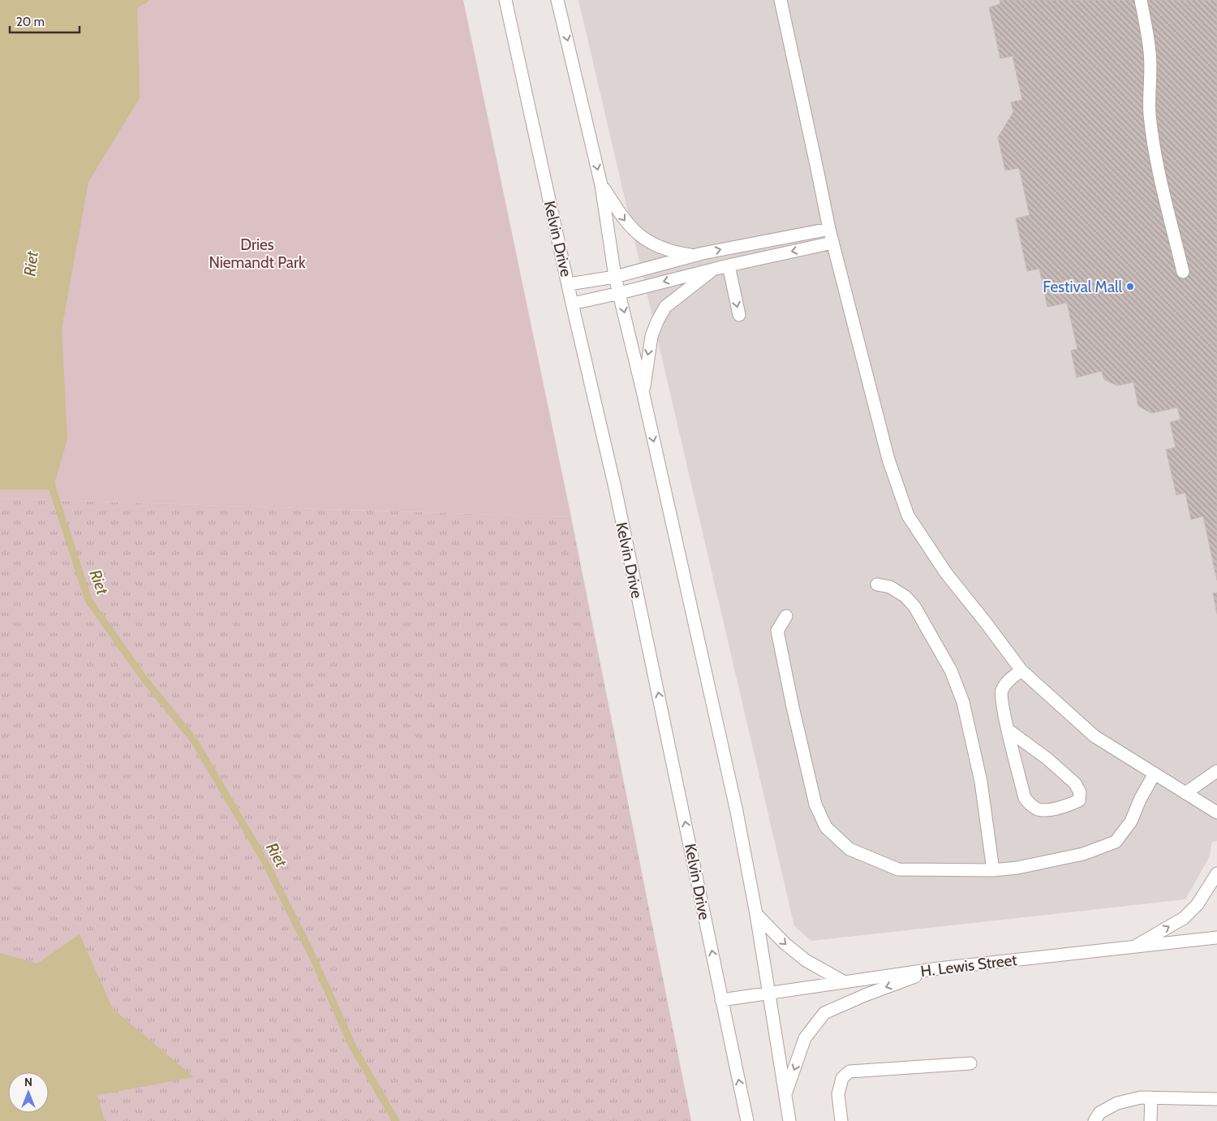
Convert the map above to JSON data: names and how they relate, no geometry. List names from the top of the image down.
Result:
{
  "streets": {
    "street": ["Kelvin Drive", "H. Lewis Street"]
  },
  "crossings": [
    ["Kelvin Drive", "H. Lewis Street"]
  ],
  "water": ["Riet"],
  "parks": ["Dries Niemandt Park"],
  "places": ["Festival Mall"],
  "scale_bar": "20 m",
  "north": "top"
}
